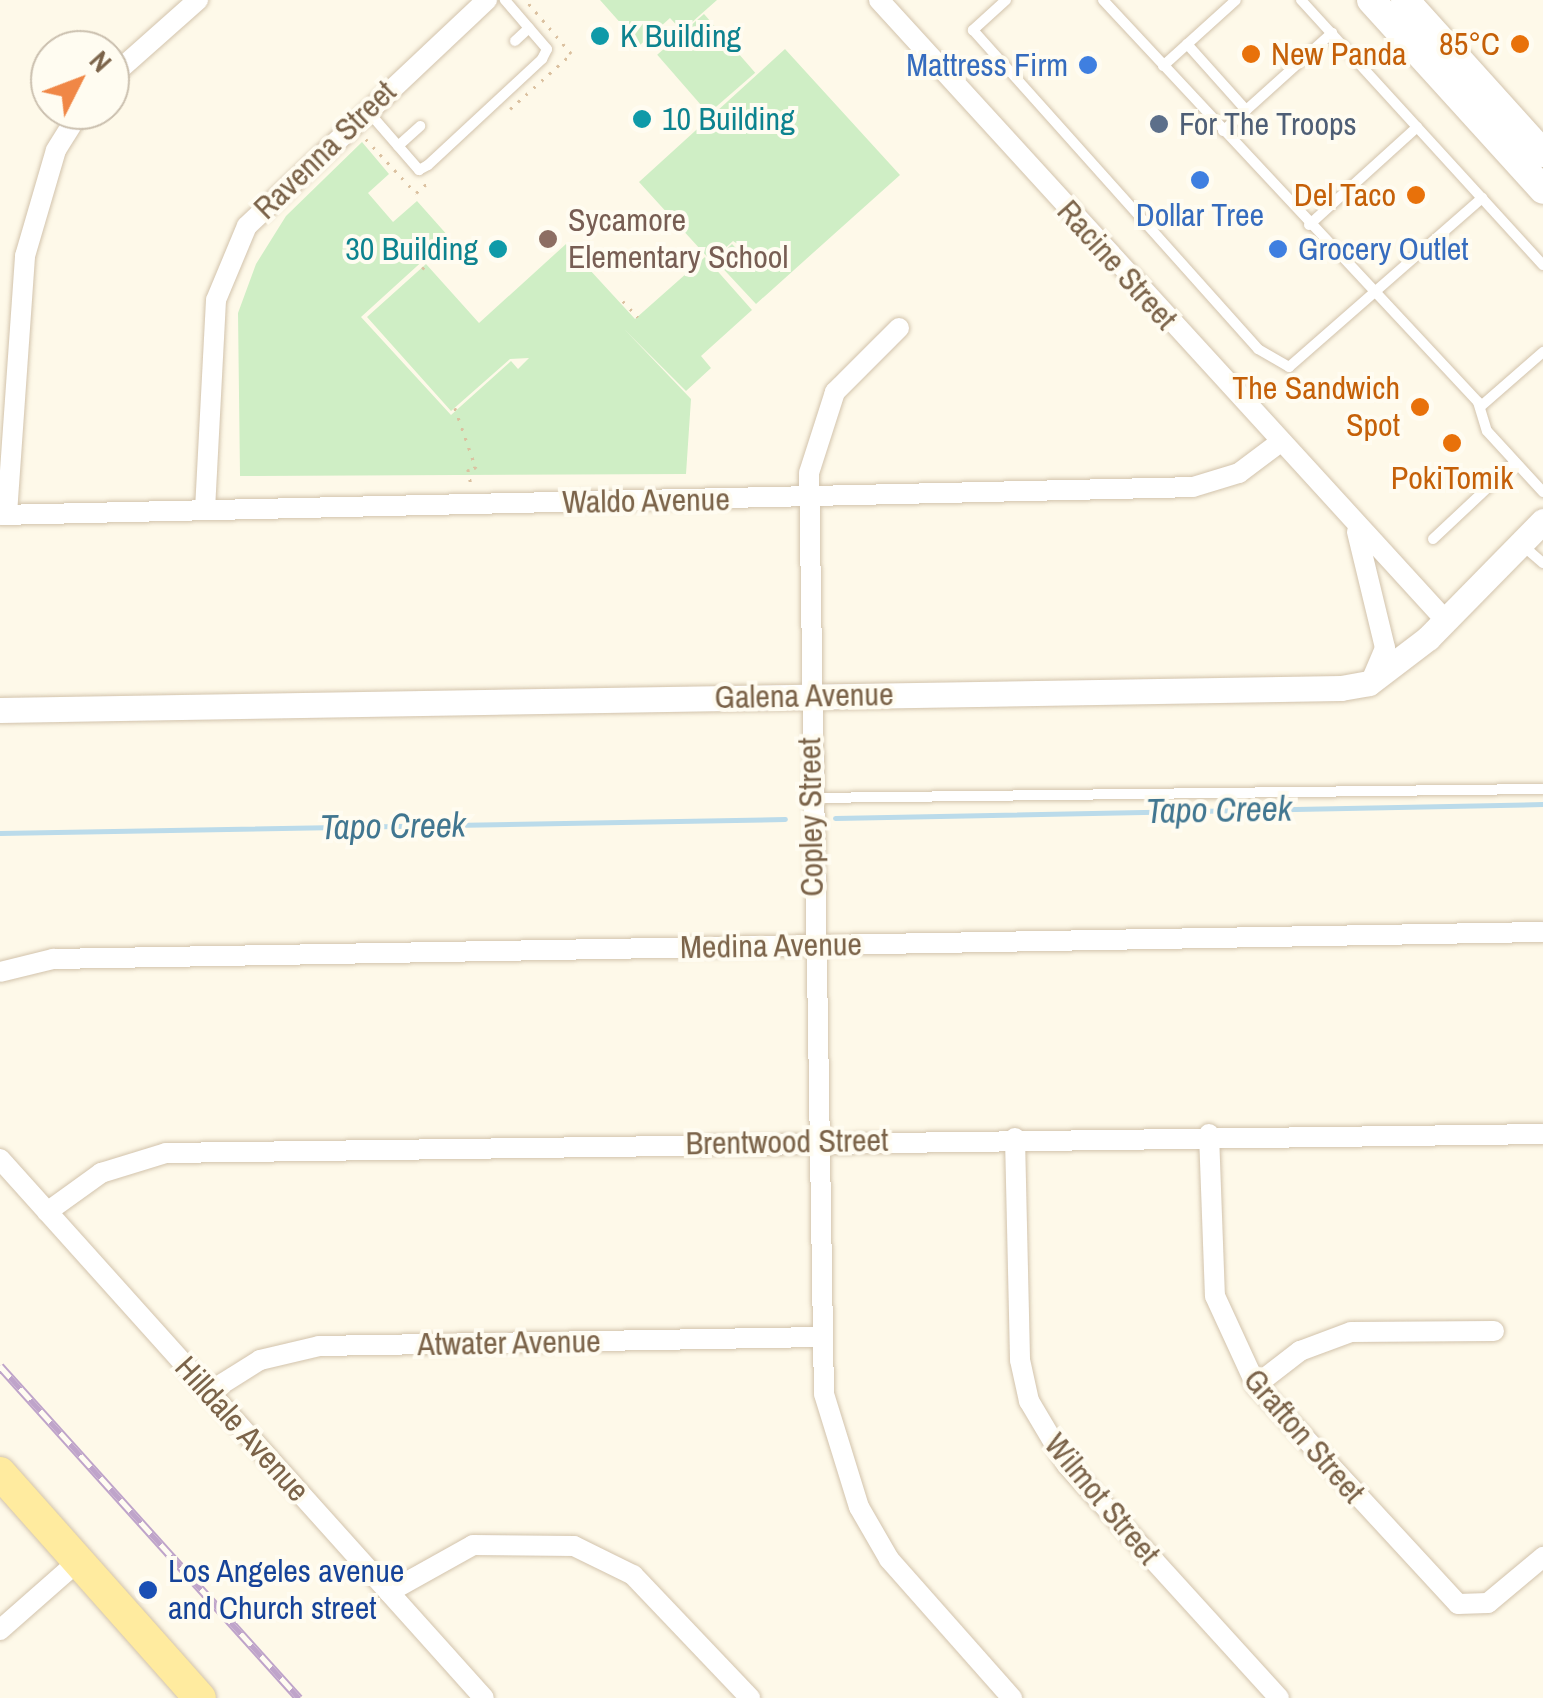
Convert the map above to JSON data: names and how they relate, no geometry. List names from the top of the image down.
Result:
{
  "streets": {
    "street": [
      "Ravenna Street",
      "Racine Street",
      "Waldo Avenue",
      "Galena Avenue",
      "Copley Street",
      "Medina Avenue",
      "Brentwood Street",
      "Atwater Avenue",
      "Hilldale Avenue",
      "Grafton Street",
      "Wilmot Street"
    ]
  },
  "crossings": [
    ["Ravenna Street", "Waldo Avenue"],
    ["Racine Street", "Waldo Avenue"],
    ["Racine Street", "Galena Avenue"],
    ["Waldo Avenue", "Copley Street"],
    ["Galena Avenue", "Copley Street"],
    ["Copley Street", "Medina Avenue"],
    ["Copley Street", "Brentwood Street"],
    ["Copley Street", "Atwater Avenue"],
    ["Brentwood Street", "Hilldale Avenue"],
    ["Brentwood Street", "Grafton Street"],
    ["Brentwood Street", "Wilmot Street"],
    ["Atwater Avenue", "Hilldale Avenue"]
  ],
  "water": ["Tapo Creek"],
  "places": [
    "K Building",
    "85°C",
    "New Panda",
    "Mattress Firm",
    "10 Building",
    "For The Troops",
    "Dollar Tree",
    "Del Taco",
    "Sycamore Elementary School",
    "30 Building",
    "Grocery Outlet",
    "The Sandwich Spot",
    "PokiTomik",
    "Los Angeles avenue and Church street"
  ],
  "north": "top right"
}
